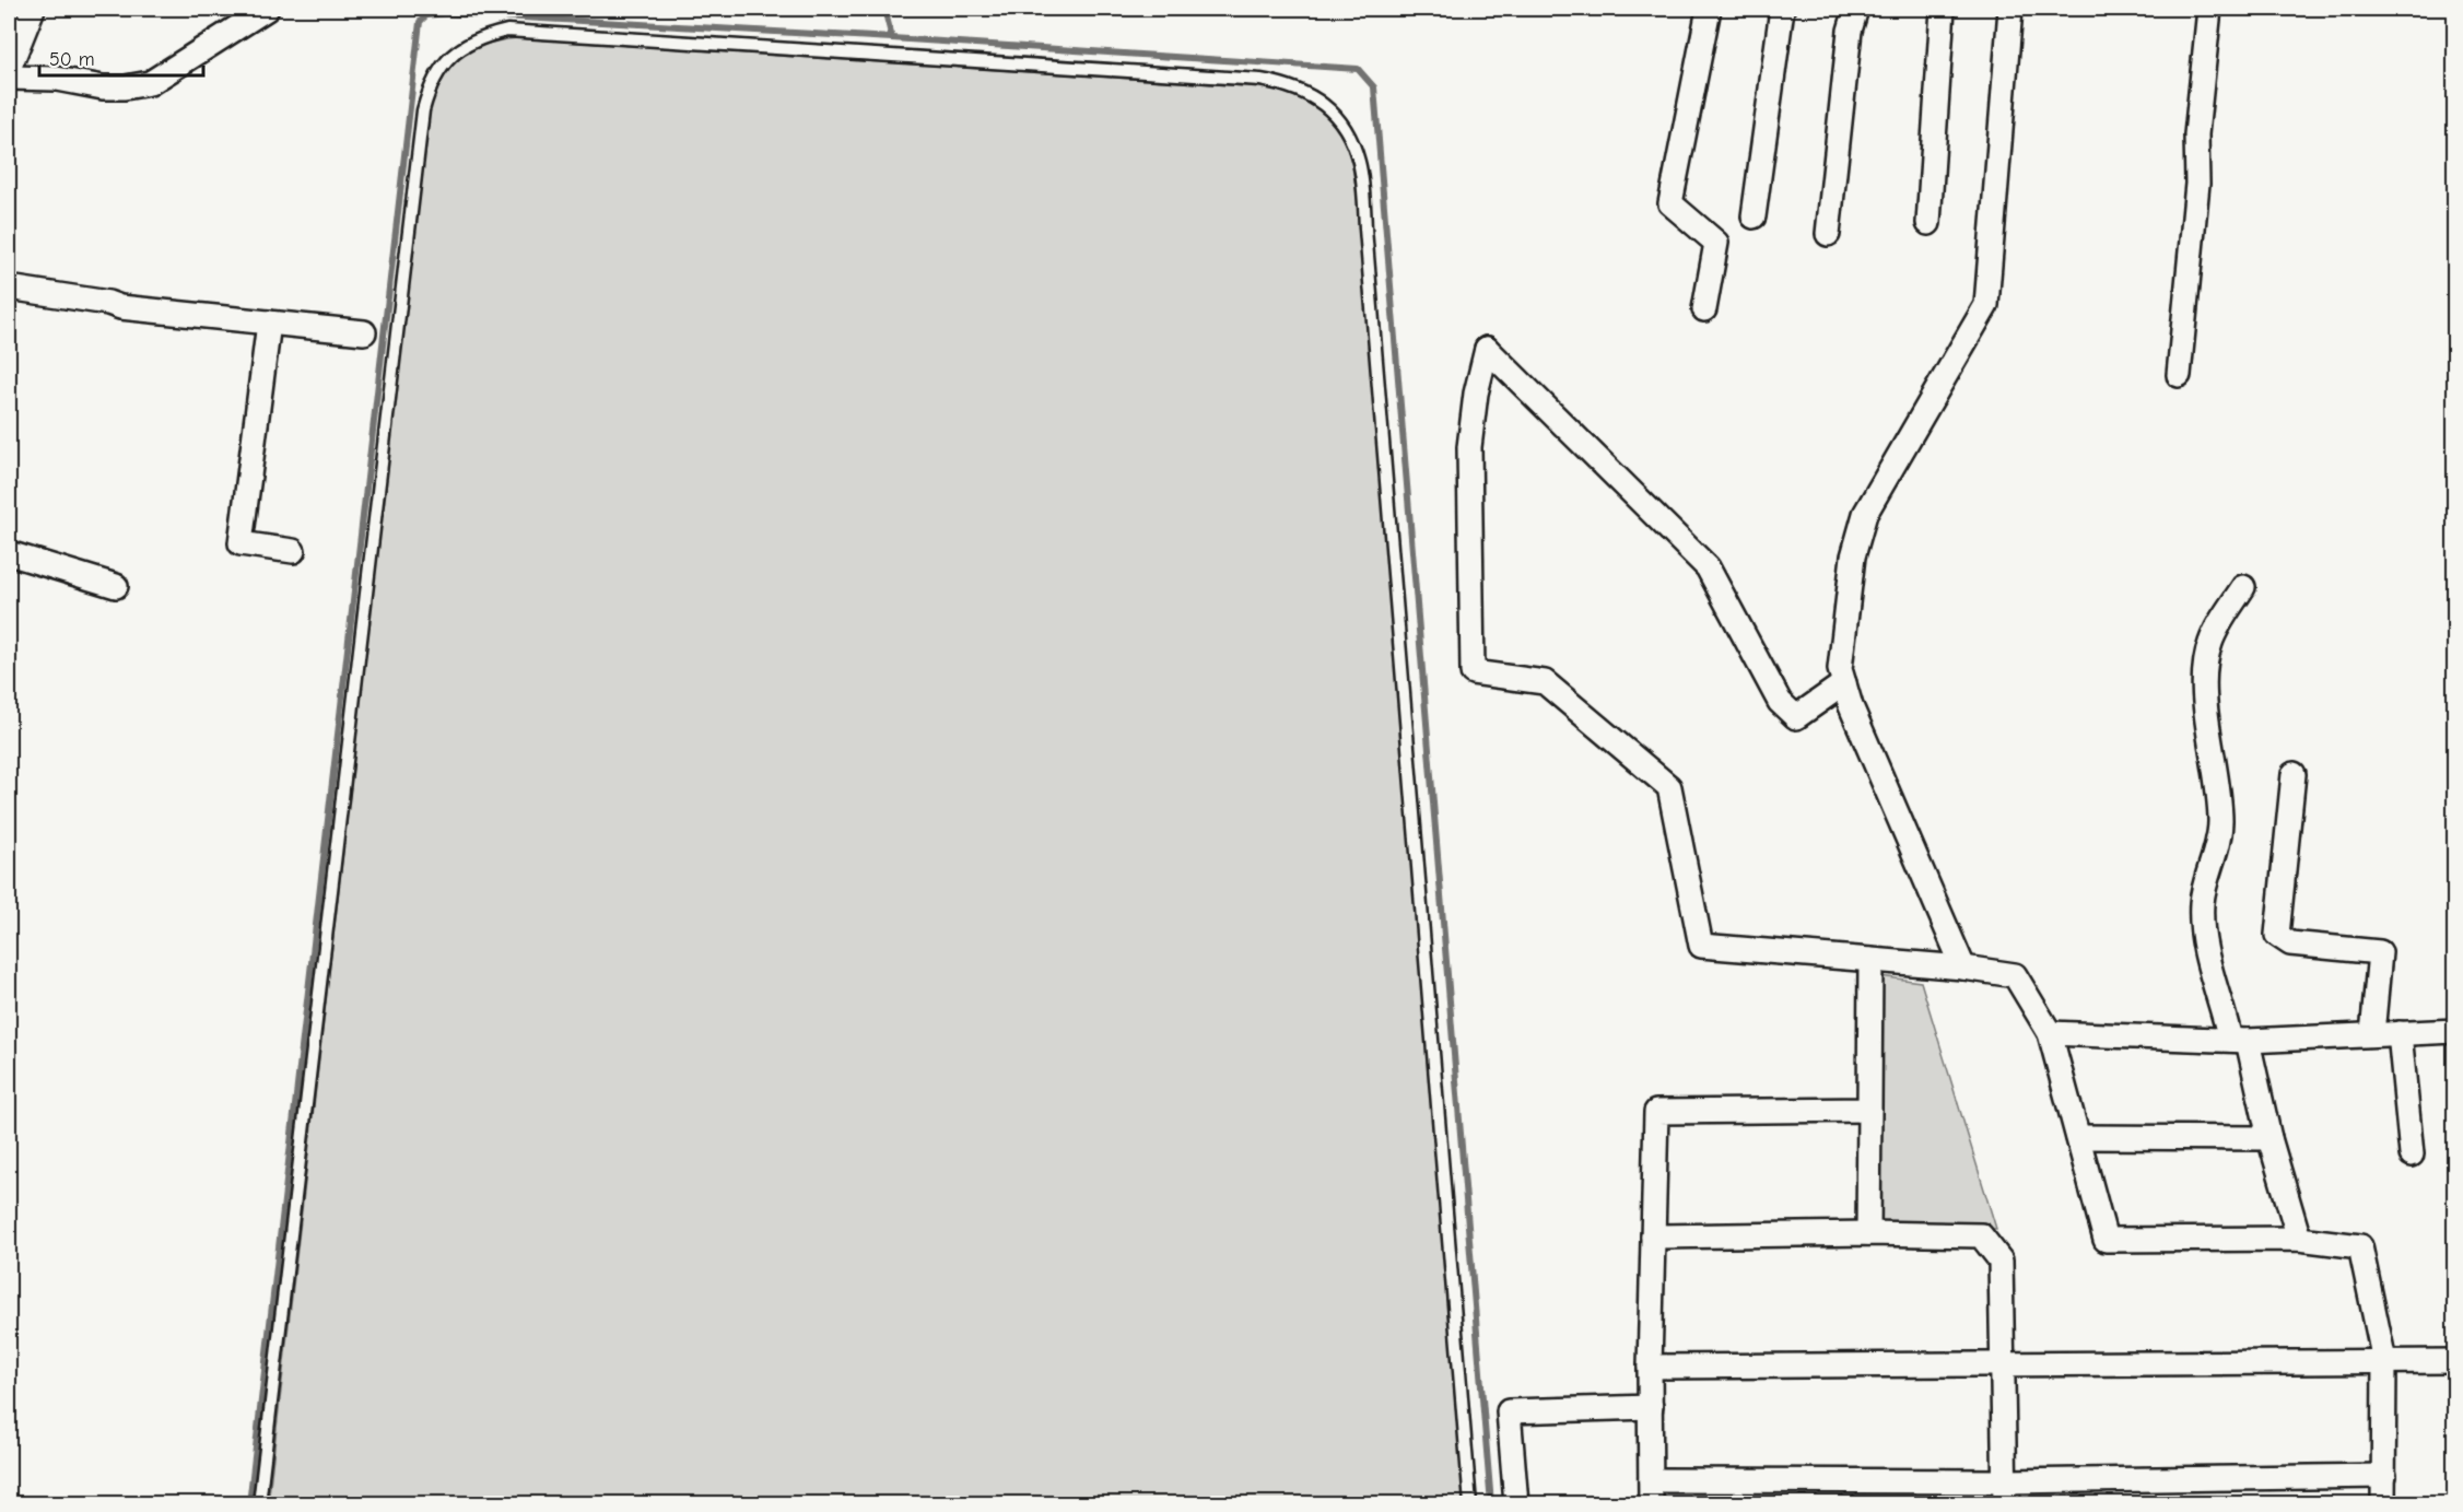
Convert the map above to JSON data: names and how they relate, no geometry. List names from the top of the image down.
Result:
{
  "scale_bar": "50 m"
}
